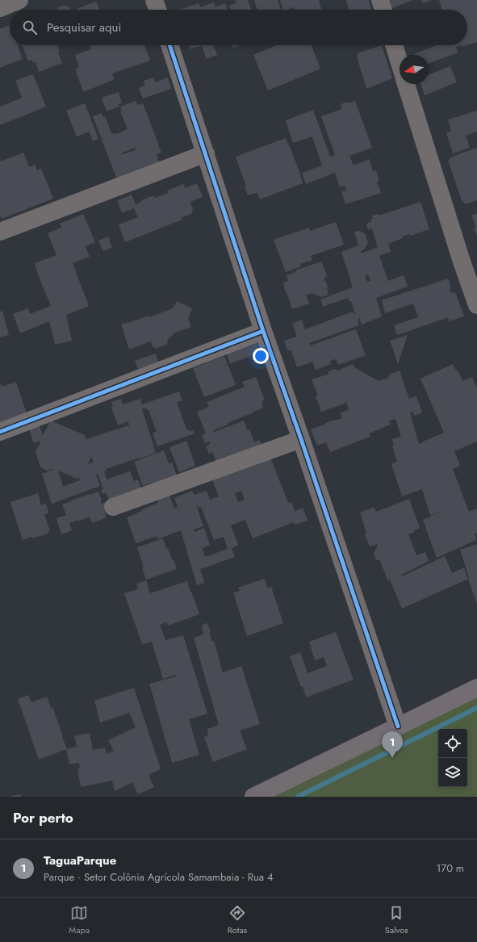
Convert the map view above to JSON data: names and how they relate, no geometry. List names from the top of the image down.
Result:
{
  "north": "left",
  "page": {
    "search": "Pesquisar aqui",
    "pins": "1",
    "heading": "Por perto",
    "list": [
      {
        "mark": "1",
        "name": "TaguaParque",
        "note": "Parque · Setor Colônia Agrícola Samambaia - Rua 4",
        "value": "170 m"
      }
    ],
    "nav": ["Mapa", "Rotas", "Salvos"]
  }
}
